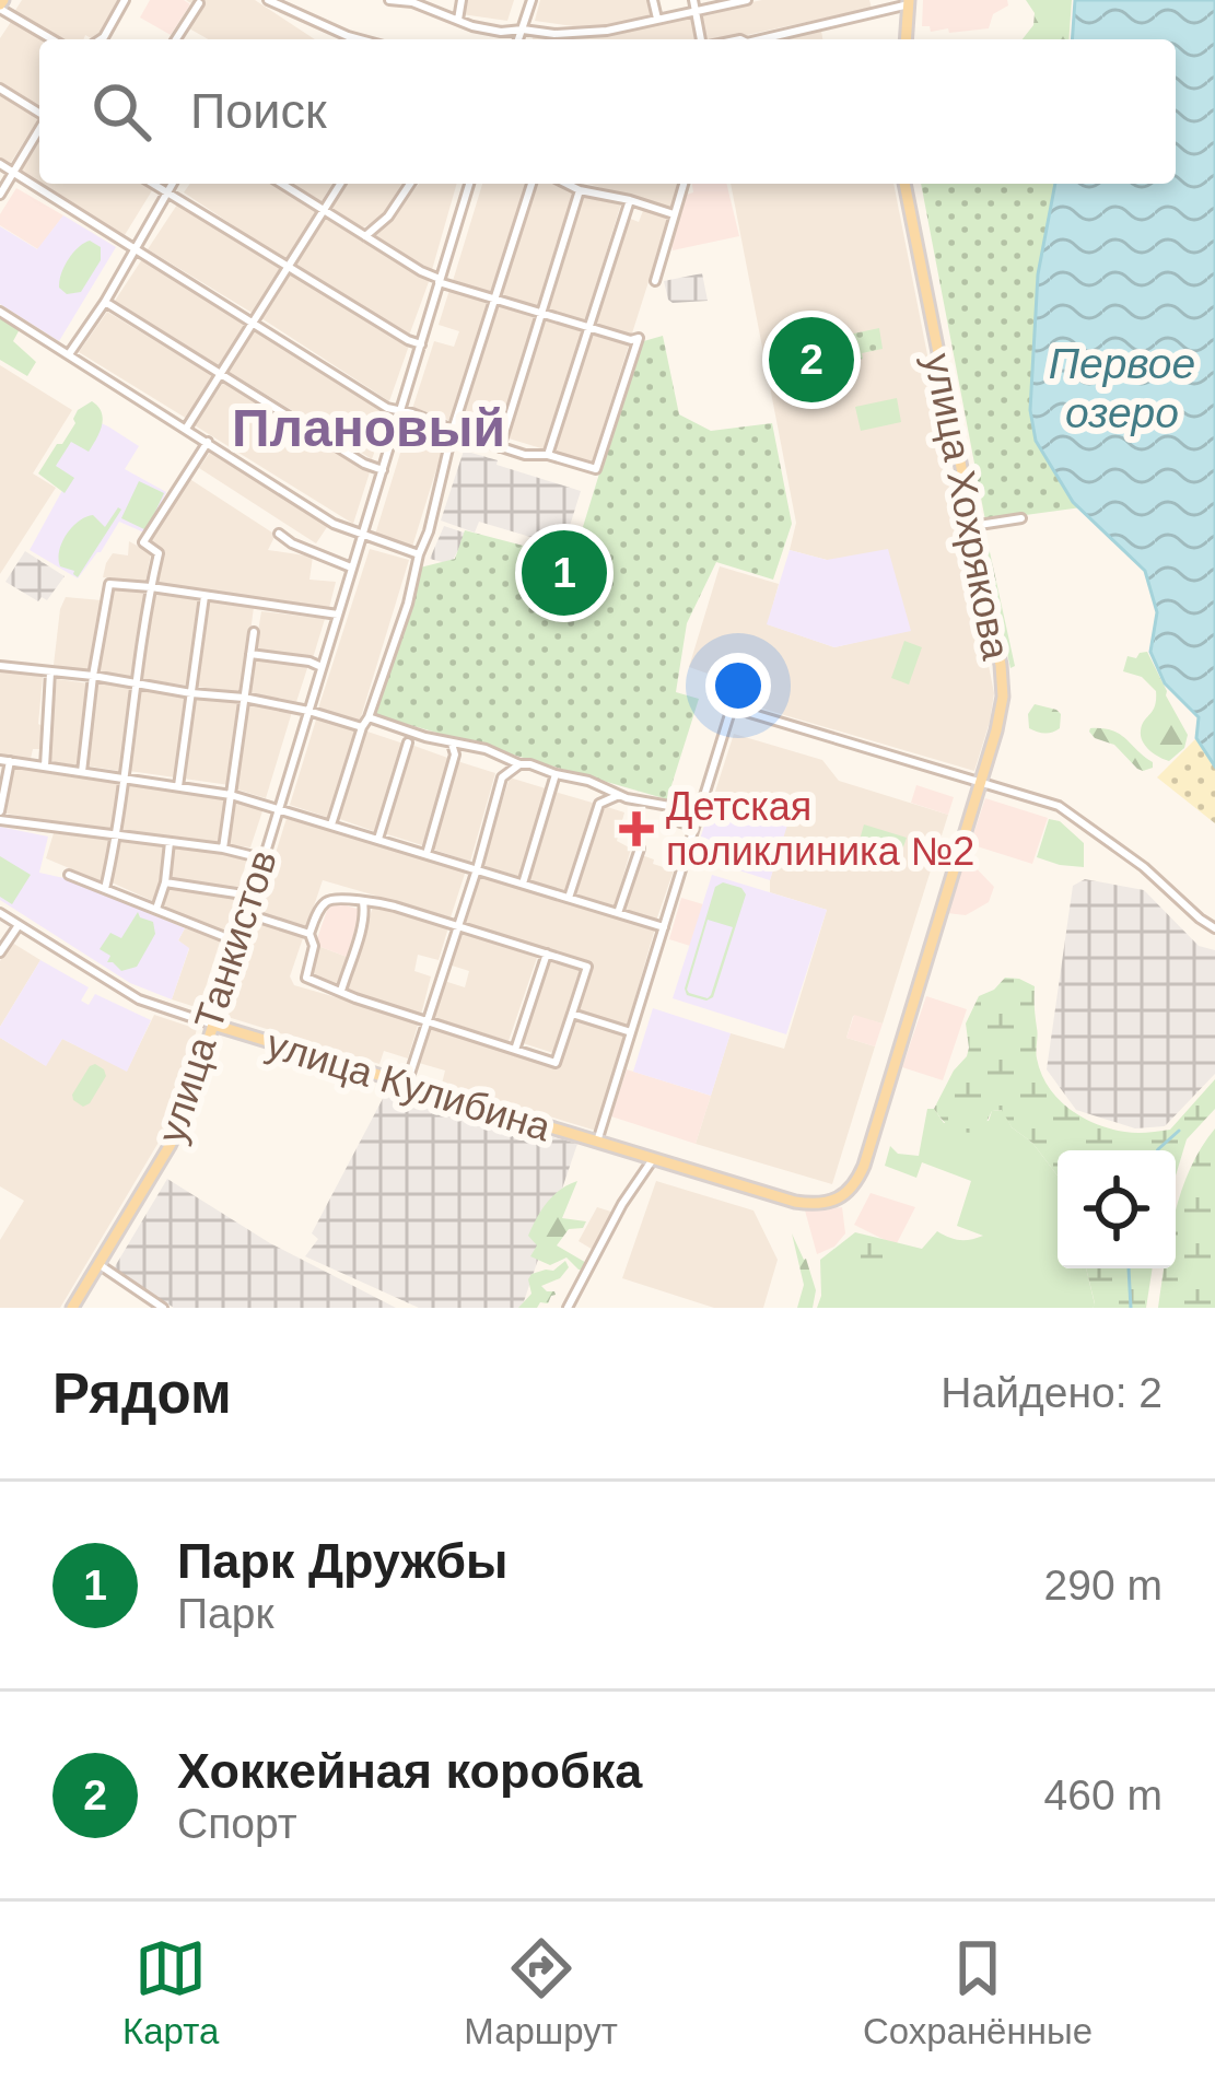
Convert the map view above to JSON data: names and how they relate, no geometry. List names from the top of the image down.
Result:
{
  "streets": {
    "main road": ["улица Хохрякова", "улица Танкистов", "улица Кулибина"]
  },
  "crossings": [
    ["улица Хохрякова", "улица Кулибина"],
    ["улица Танкистов", "улица Кулибина"]
  ],
  "districts": ["Плановый"],
  "water": ["Первое озеро"],
  "places": {
    "health": ["Детская поликлиника №2"]
  },
  "page": {
    "search": "Поиск",
    "pins": ["2", "1"],
    "heading": ["Рядом", "Найдено: 2"],
    "list": [
      {
        "mark": "1",
        "name": "Парк Дружбы",
        "note": "Парк",
        "value": "290 m"
      },
      {
        "mark": "2",
        "name": "Хоккейная коробка",
        "note": "Спорт",
        "value": "460 m"
      }
    ],
    "nav": ["Карта", "Маршрут", "Сохранённые"]
  }
}
